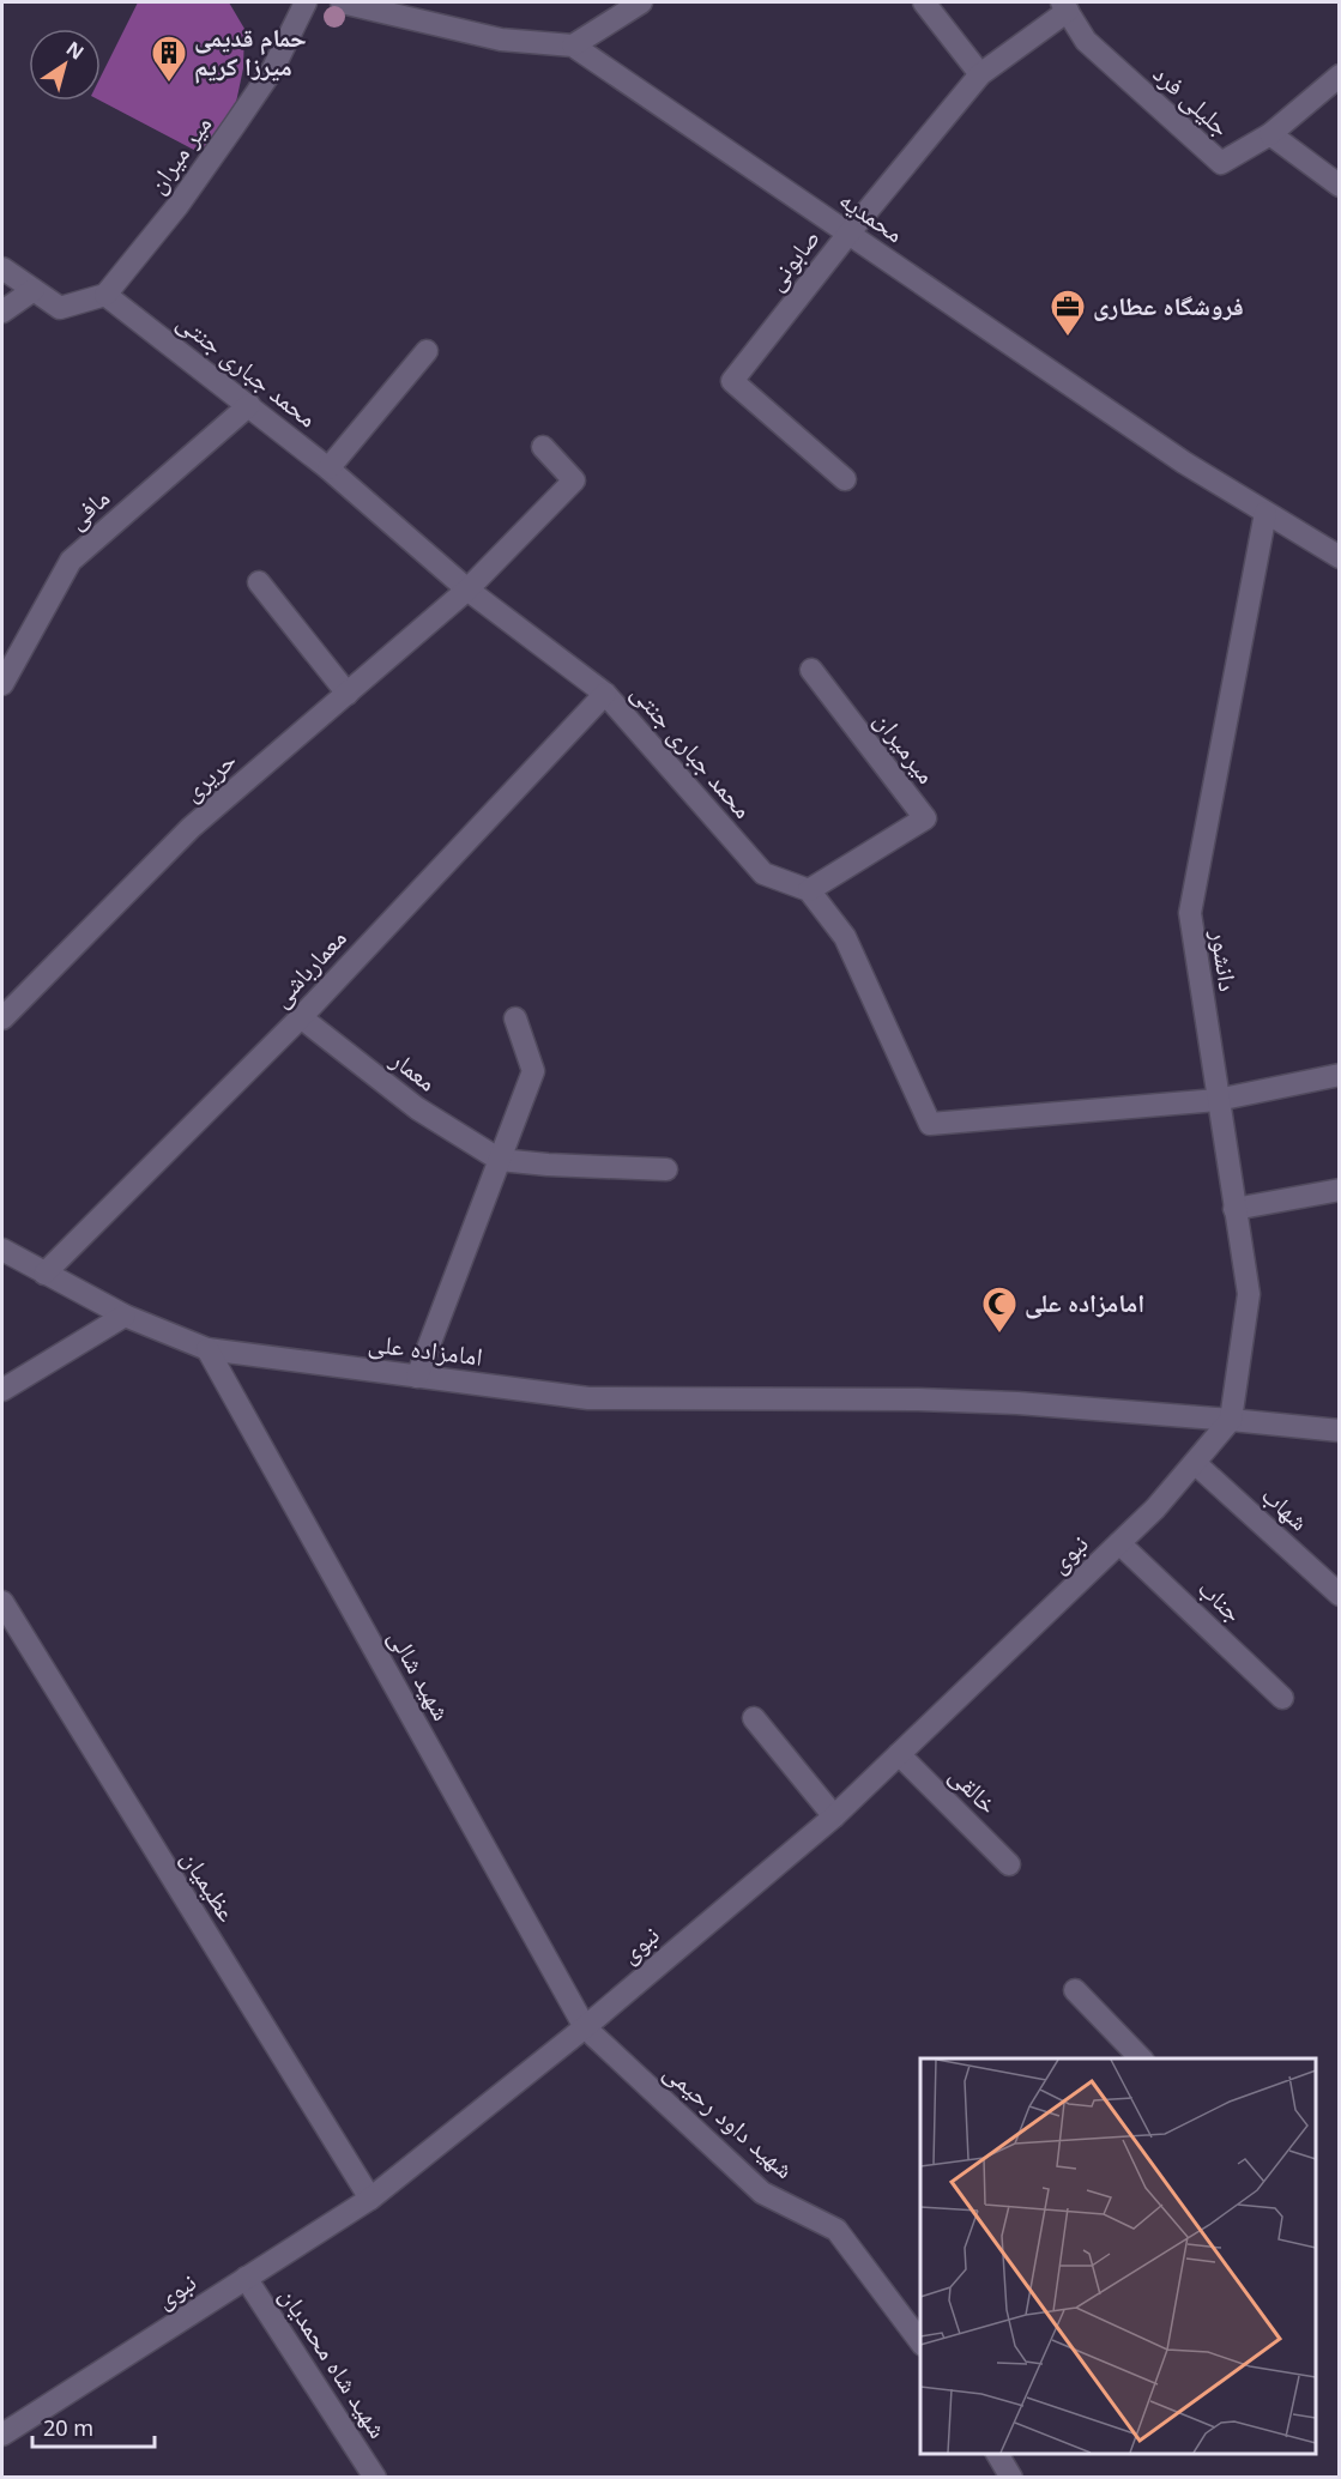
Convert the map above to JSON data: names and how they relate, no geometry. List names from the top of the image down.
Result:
{
  "streets": {
    "street": [
      "جلیلی فرد",
      "میر میران",
      "محمدیه",
      "صابونی",
      "محمد جباری جنتی",
      "مافی",
      "میرمیران",
      "حریری",
      "دانشور",
      "معمارباشی",
      "معمار",
      "امامزاده علی",
      "شهاب",
      "نبوی",
      "جناب",
      "شهید شالی",
      "خالقی",
      "عظیمیان",
      "شهید داود رحیمی",
      "شهید شاه محمدیان"
    ]
  },
  "crossings": [
    ["جلیلی فرد", "صابونی"],
    ["میر میران", "محمد جباری جنتی"],
    ["محمدیه", "صابونی"],
    ["محمدیه", "دانشور"],
    ["محمد جباری جنتی", "مافی"],
    ["محمد جباری جنتی", "میرمیران"],
    ["محمد جباری جنتی", "حریری"],
    ["محمد جباری جنتی", "معمارباشی"],
    ["دانشور", "امامزاده علی"],
    ["دانشور", "نبوی"],
    ["معمارباشی", "معمار"],
    ["معمارباشی", "امامزاده علی"],
    ["امامزاده علی", "نبوی"],
    ["امامزاده علی", "شهید شالی"],
    ["شهاب", "نبوی"],
    ["نبوی", "جناب"],
    ["نبوی", "شهید شالی"],
    ["نبوی", "خالقی"],
    ["نبوی", "عظیمیان"],
    ["نبوی", "شهید داود رحیمی"],
    ["نبوی", "شهید شاه محمدیان"],
    ["شهید شالی", "شهید داود رحیمی"]
  ],
  "places": {
    "building": ["حمام قدیمی میرزا کریم"],
    "office": ["فروشگاه عطاری"],
    "mosque": ["امامزاده علی"]
  },
  "scale_bar": "20 m",
  "north": "top right"
}
